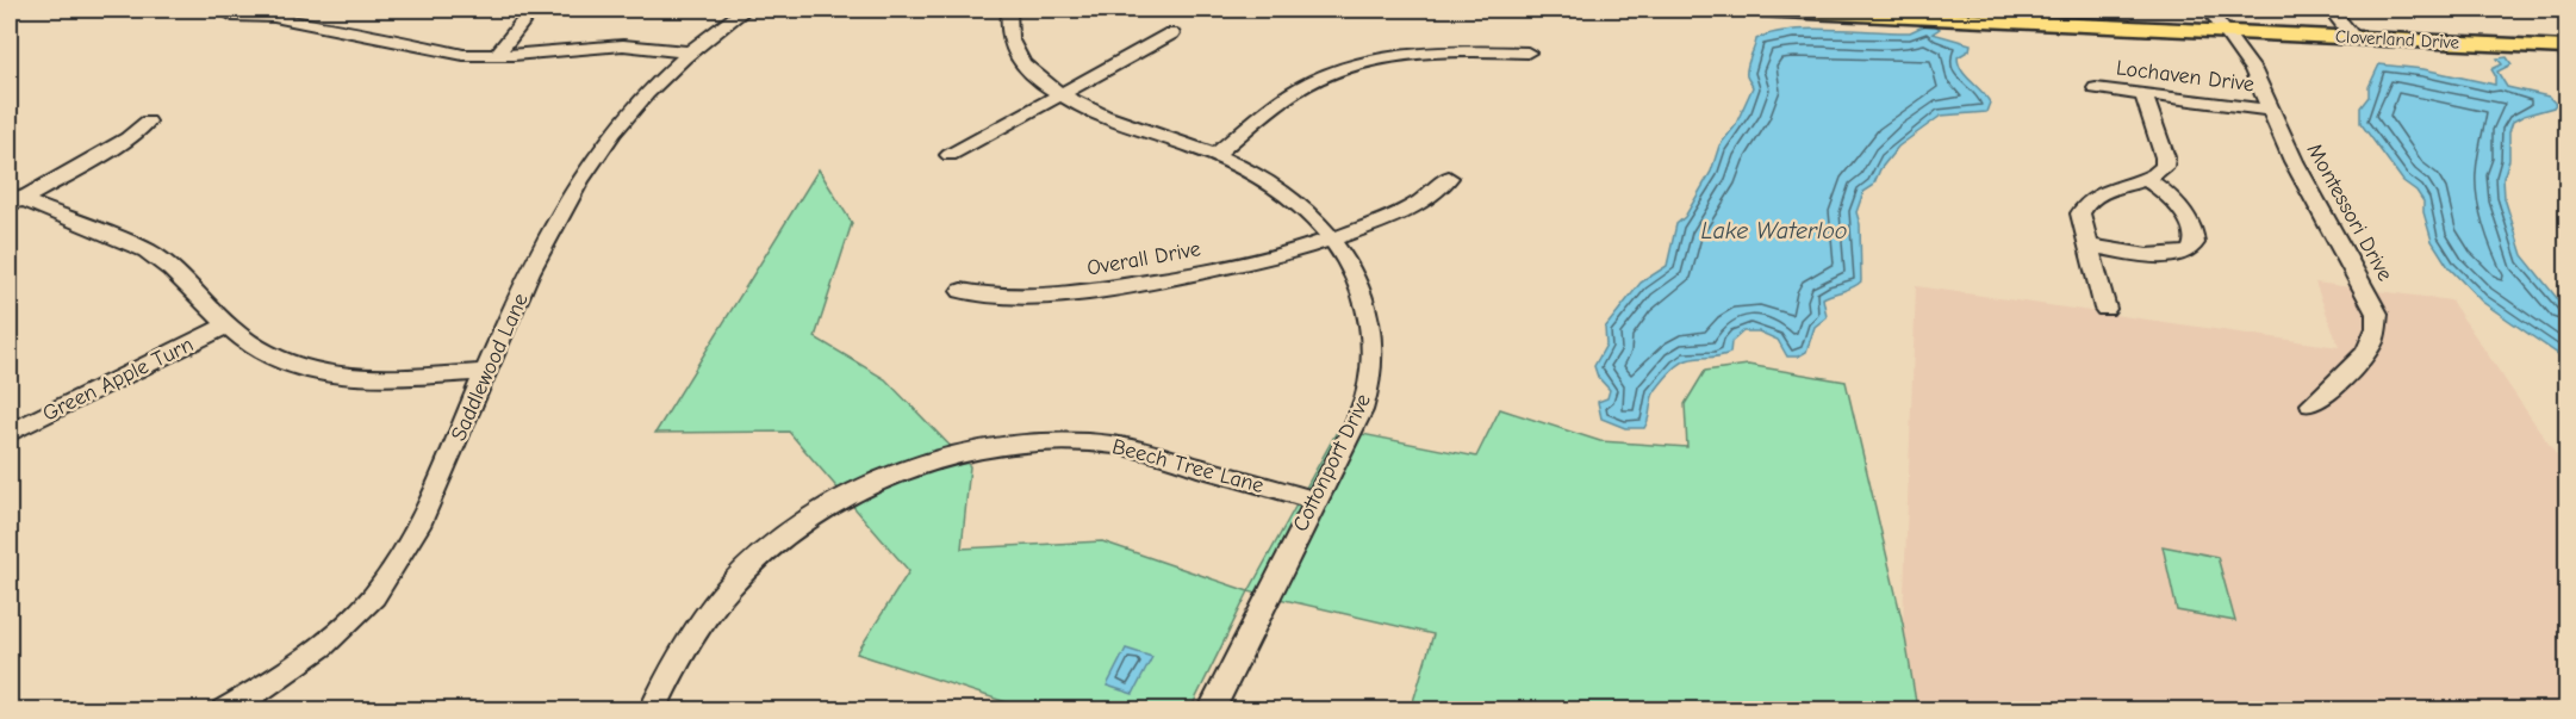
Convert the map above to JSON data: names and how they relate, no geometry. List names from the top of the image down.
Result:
{
  "streets": {
    "main road": ["Cloverland Drive"],
    "street": [
      "Lochaven Drive",
      "Montessori Drive",
      "Overall Drive",
      "Saddlewood Lane",
      "Green Apple Turn",
      "Cottonport Drive",
      "Beech Tree Lane"
    ]
  },
  "crossings": [
    ["Cloverland Drive", "Montessori Drive"],
    ["Lochaven Drive", "Montessori Drive"],
    ["Overall Drive", "Cottonport Drive"],
    ["Cottonport Drive", "Beech Tree Lane"]
  ],
  "water": ["Lake Waterloo"]
}
